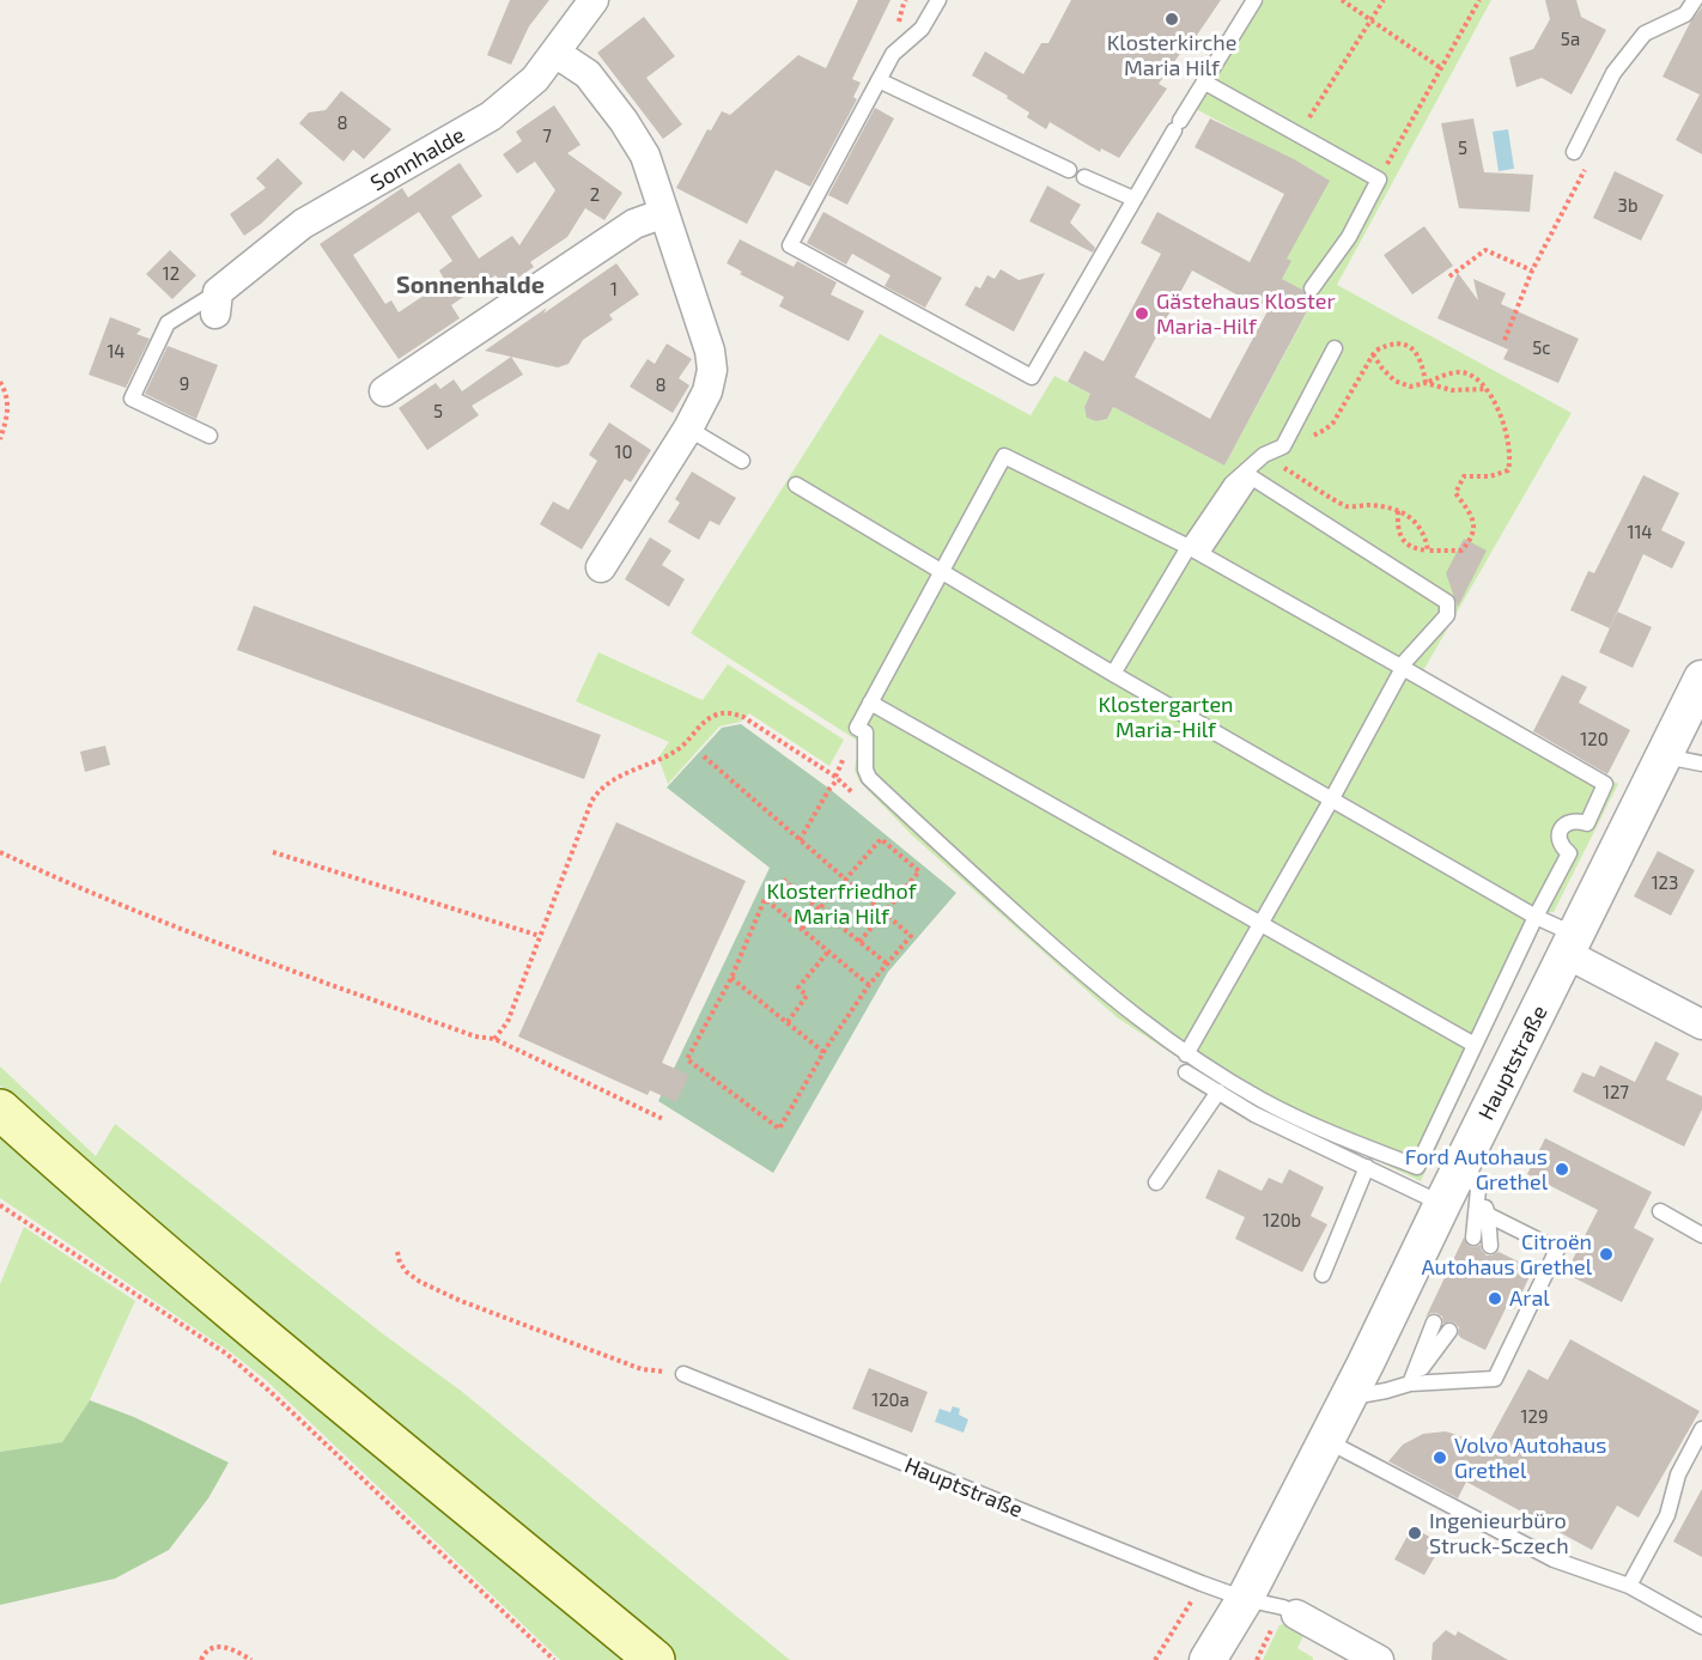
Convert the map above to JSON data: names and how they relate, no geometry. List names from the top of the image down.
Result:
{
  "streets": {
    "street": ["Sonnhalde", "Hauptstraße"]
  },
  "districts": ["Sonnenhalde"],
  "parks": ["Klostergarten Maria-Hilf", "Klosterfriedhof Maria Hilf"],
  "places": [
    "Klosterkirche Maria Hilf",
    "Gästehaus Kloster Maria-Hilf",
    "Ford Autohaus Grethel",
    "Citroën Autohaus Grethel",
    "Aral",
    "Volvo Autohaus Grethel",
    "Ingenieurbüro Struck-Sczech"
  ],
  "house_numbers": [
    "5a",
    "8",
    "7",
    "5",
    "2",
    "3b",
    "12",
    "1",
    "5c",
    "14",
    "9",
    "8",
    "5",
    "10",
    "114",
    "120",
    "123",
    "127",
    "120b",
    "120a",
    "129"
  ]
}
